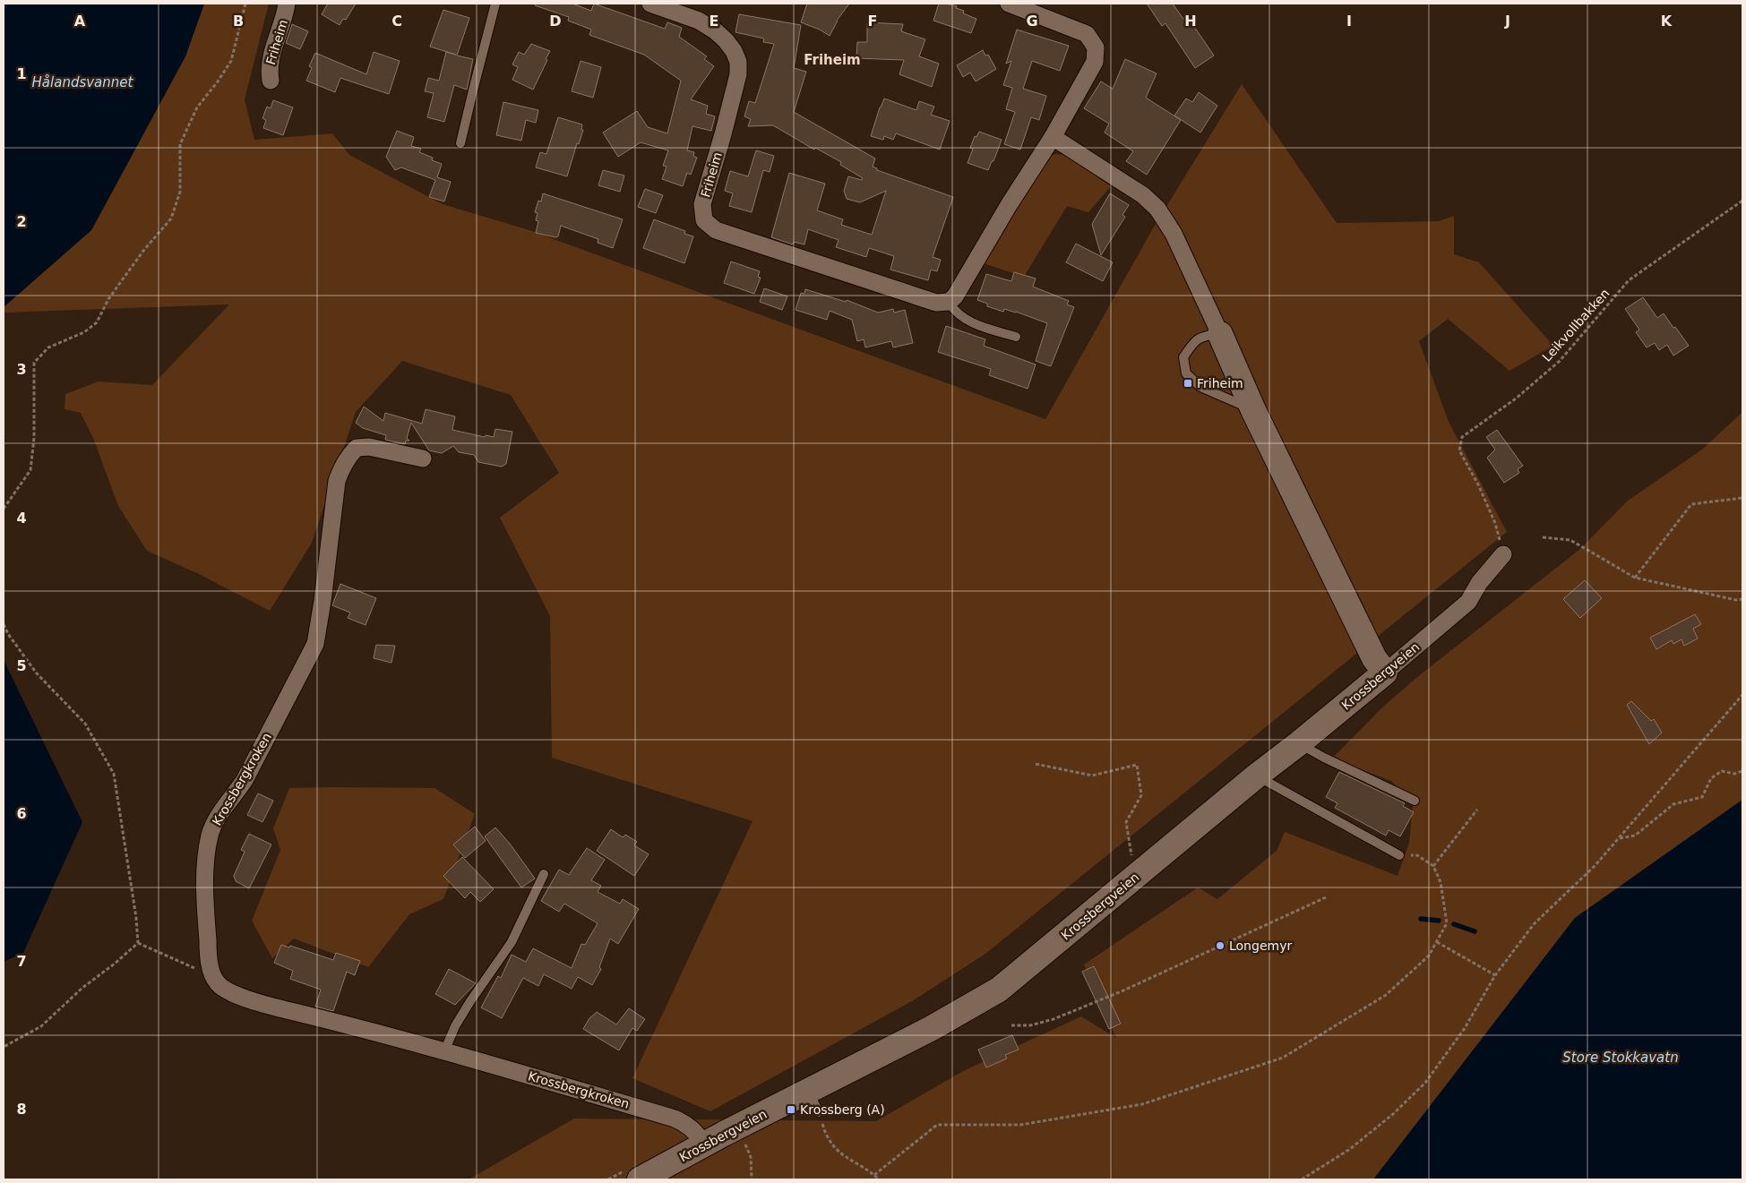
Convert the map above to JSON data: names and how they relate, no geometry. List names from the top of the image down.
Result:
{
  "streets": {
    "street": ["Friheim", "Krossbergveien", "Krossbergkroken"],
    "path": ["Leikvollbakken"]
  },
  "crossings": [
    ["Leikvollbakken", "Krossbergveien"],
    ["Krossbergveien", "Krossbergkroken"]
  ],
  "districts": ["Friheim"],
  "water": ["Hålandsvannet", "Store Stokkavatn"],
  "places": {
    "transit": ["Friheim", "Krossberg (A)"],
    "other": ["Longemyr"]
  },
  "grid": {
    "columns": [
      "A",
      "B",
      "C",
      "D",
      "E",
      "F",
      "G",
      "H",
      "I",
      "J",
      "K"
    ],
    "rows": [
      "1",
      "2",
      "3",
      "4",
      "5",
      "6",
      "7",
      "8"
    ]
  }
}
